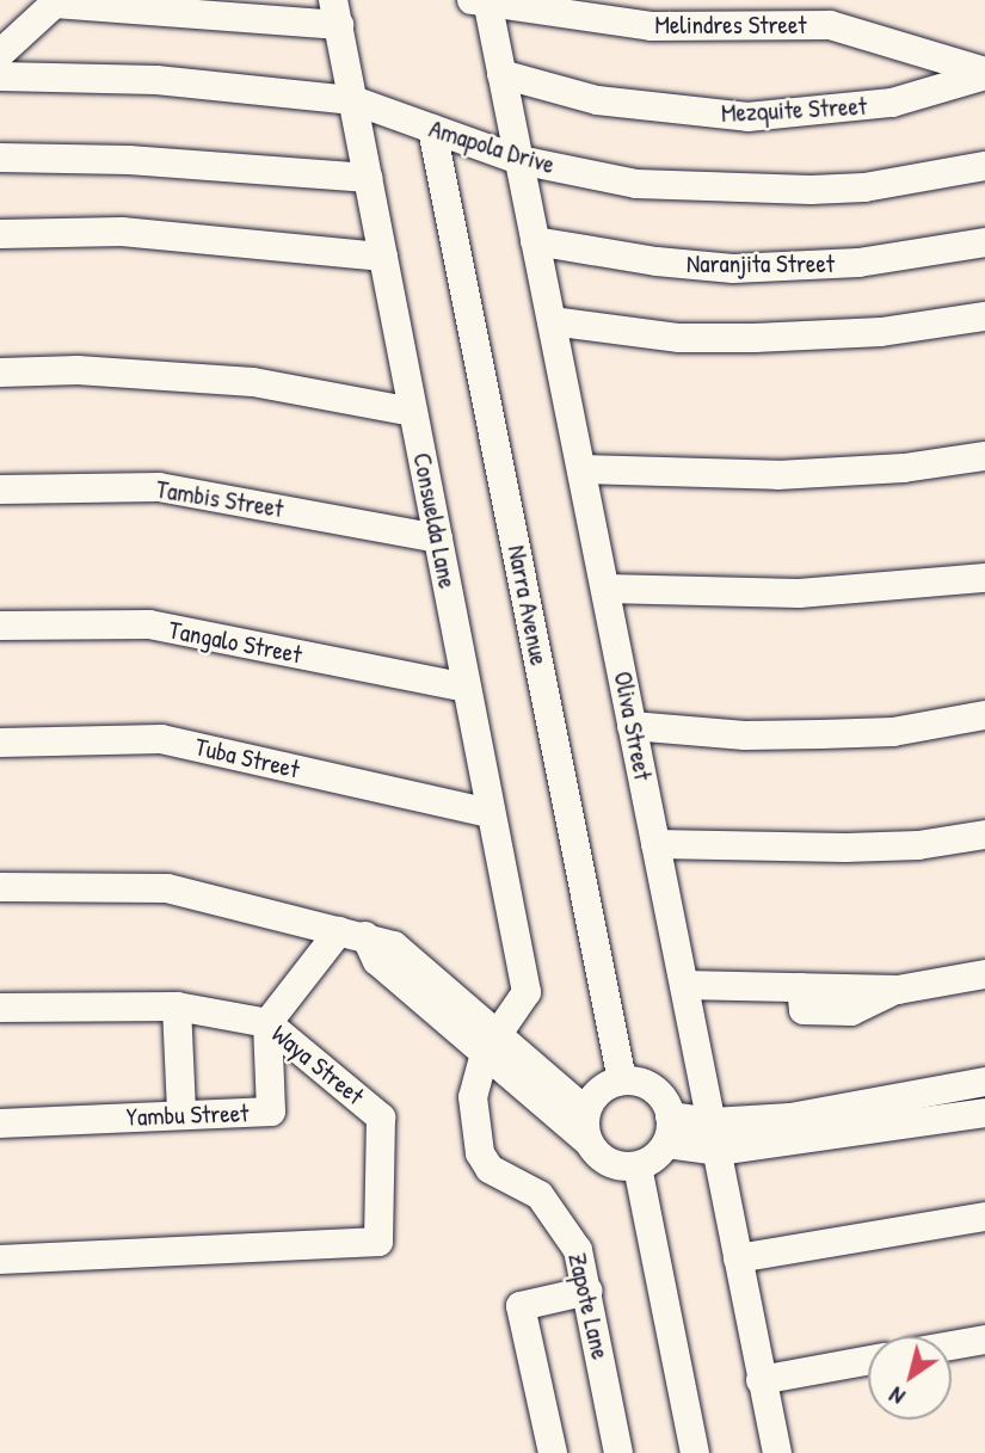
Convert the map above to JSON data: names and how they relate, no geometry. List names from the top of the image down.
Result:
{
  "streets": {
    "street": [
      "Melindres Street",
      "Mezquite Street",
      "Amapola Drive",
      "Naranjita Street",
      "Tambis Street",
      "Consuelda Lane",
      "Narra Avenue",
      "Tangalo Street",
      "Oliva Street",
      "Tuba Street",
      "Waya Street",
      "Yambu Street",
      "Zapote Lane"
    ]
  },
  "crossings": [
    ["Melindres Street", "Mezquite Street"],
    ["Melindres Street", "Oliva Street"],
    ["Mezquite Street", "Oliva Street"],
    ["Amapola Drive", "Consuelda Lane"],
    ["Amapola Drive", "Narra Avenue"],
    ["Amapola Drive", "Oliva Street"],
    ["Naranjita Street", "Oliva Street"],
    ["Tambis Street", "Consuelda Lane"],
    ["Consuelda Lane", "Tangalo Street"],
    ["Consuelda Lane", "Tuba Street"],
    ["Consuelda Lane", "Zapote Lane"],
    ["Waya Street", "Yambu Street"]
  ],
  "north": "bottom left"
}
